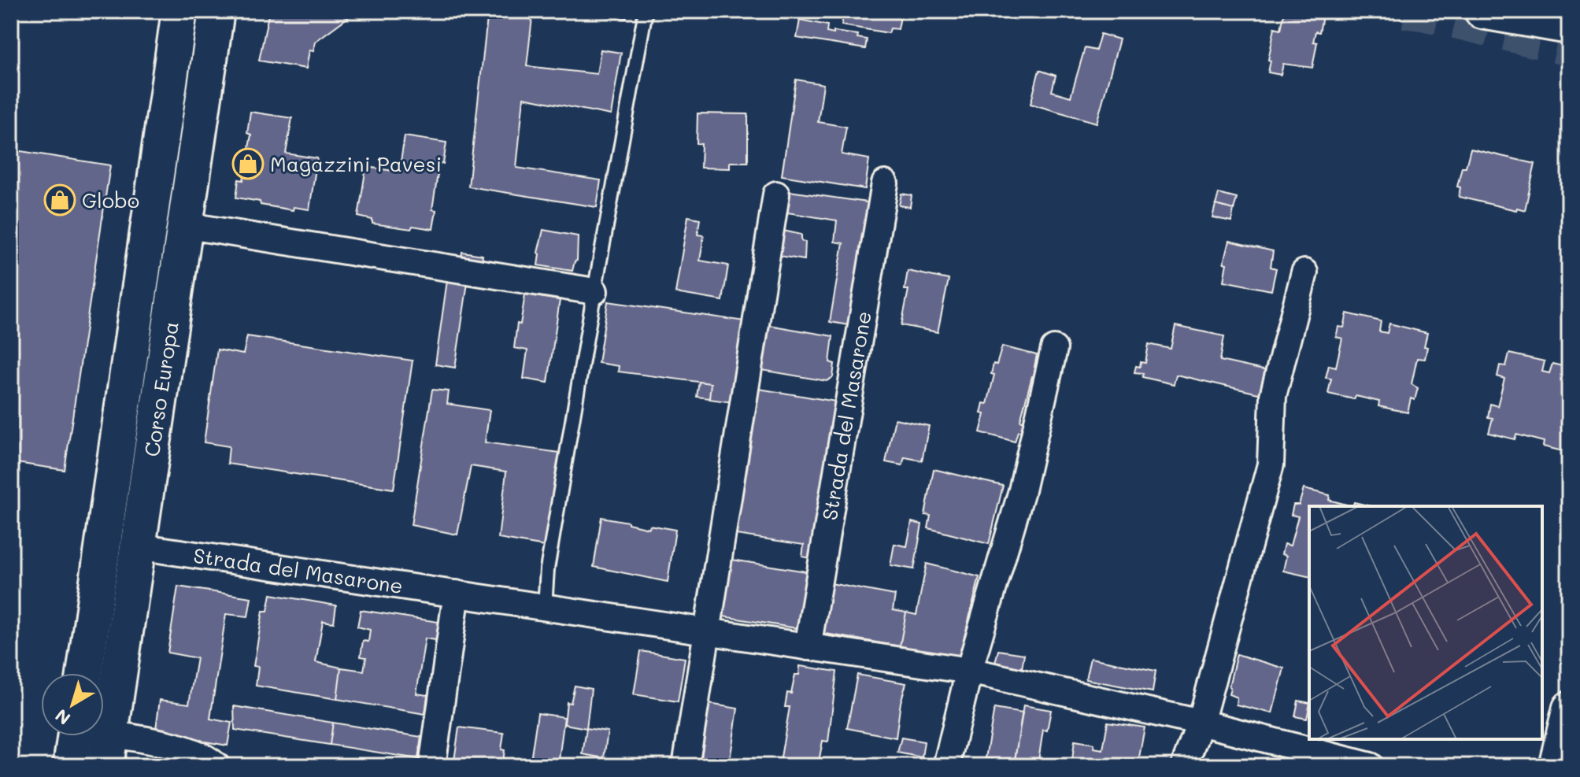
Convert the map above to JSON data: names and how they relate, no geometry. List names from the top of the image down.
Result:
{
  "streets": {
    "main road": ["Corso Europa"],
    "street": ["Strada del Masarone"]
  },
  "crossings": [
    ["Corso Europa", "Strada del Masarone"]
  ],
  "places": {
    "shop": ["Magazzini Pavesi", "Globo"]
  },
  "north": "bottom left"
}
